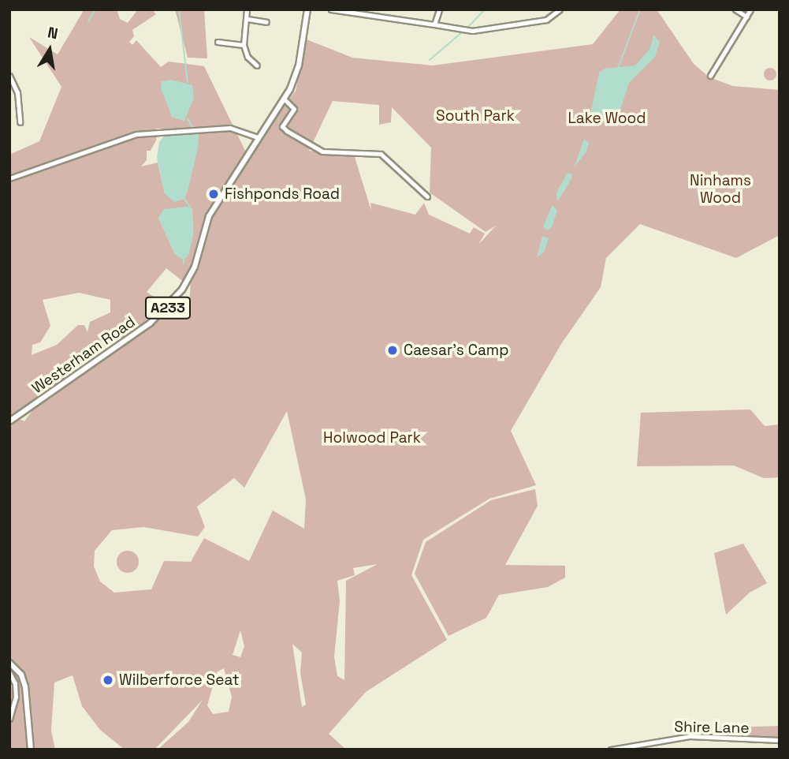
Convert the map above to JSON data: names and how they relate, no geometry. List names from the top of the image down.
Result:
{
  "streets": {
    "main road": ["A233", "Westerham Road"],
    "street": ["Shire Lane"]
  },
  "parks": [
    "South Park",
    "Lake Wood",
    "Ninhams Wood",
    "Holwood Park"
  ],
  "places": ["Fishponds Road", "Caesar's Camp", "Wilberforce Seat"],
  "north": "top"
}
